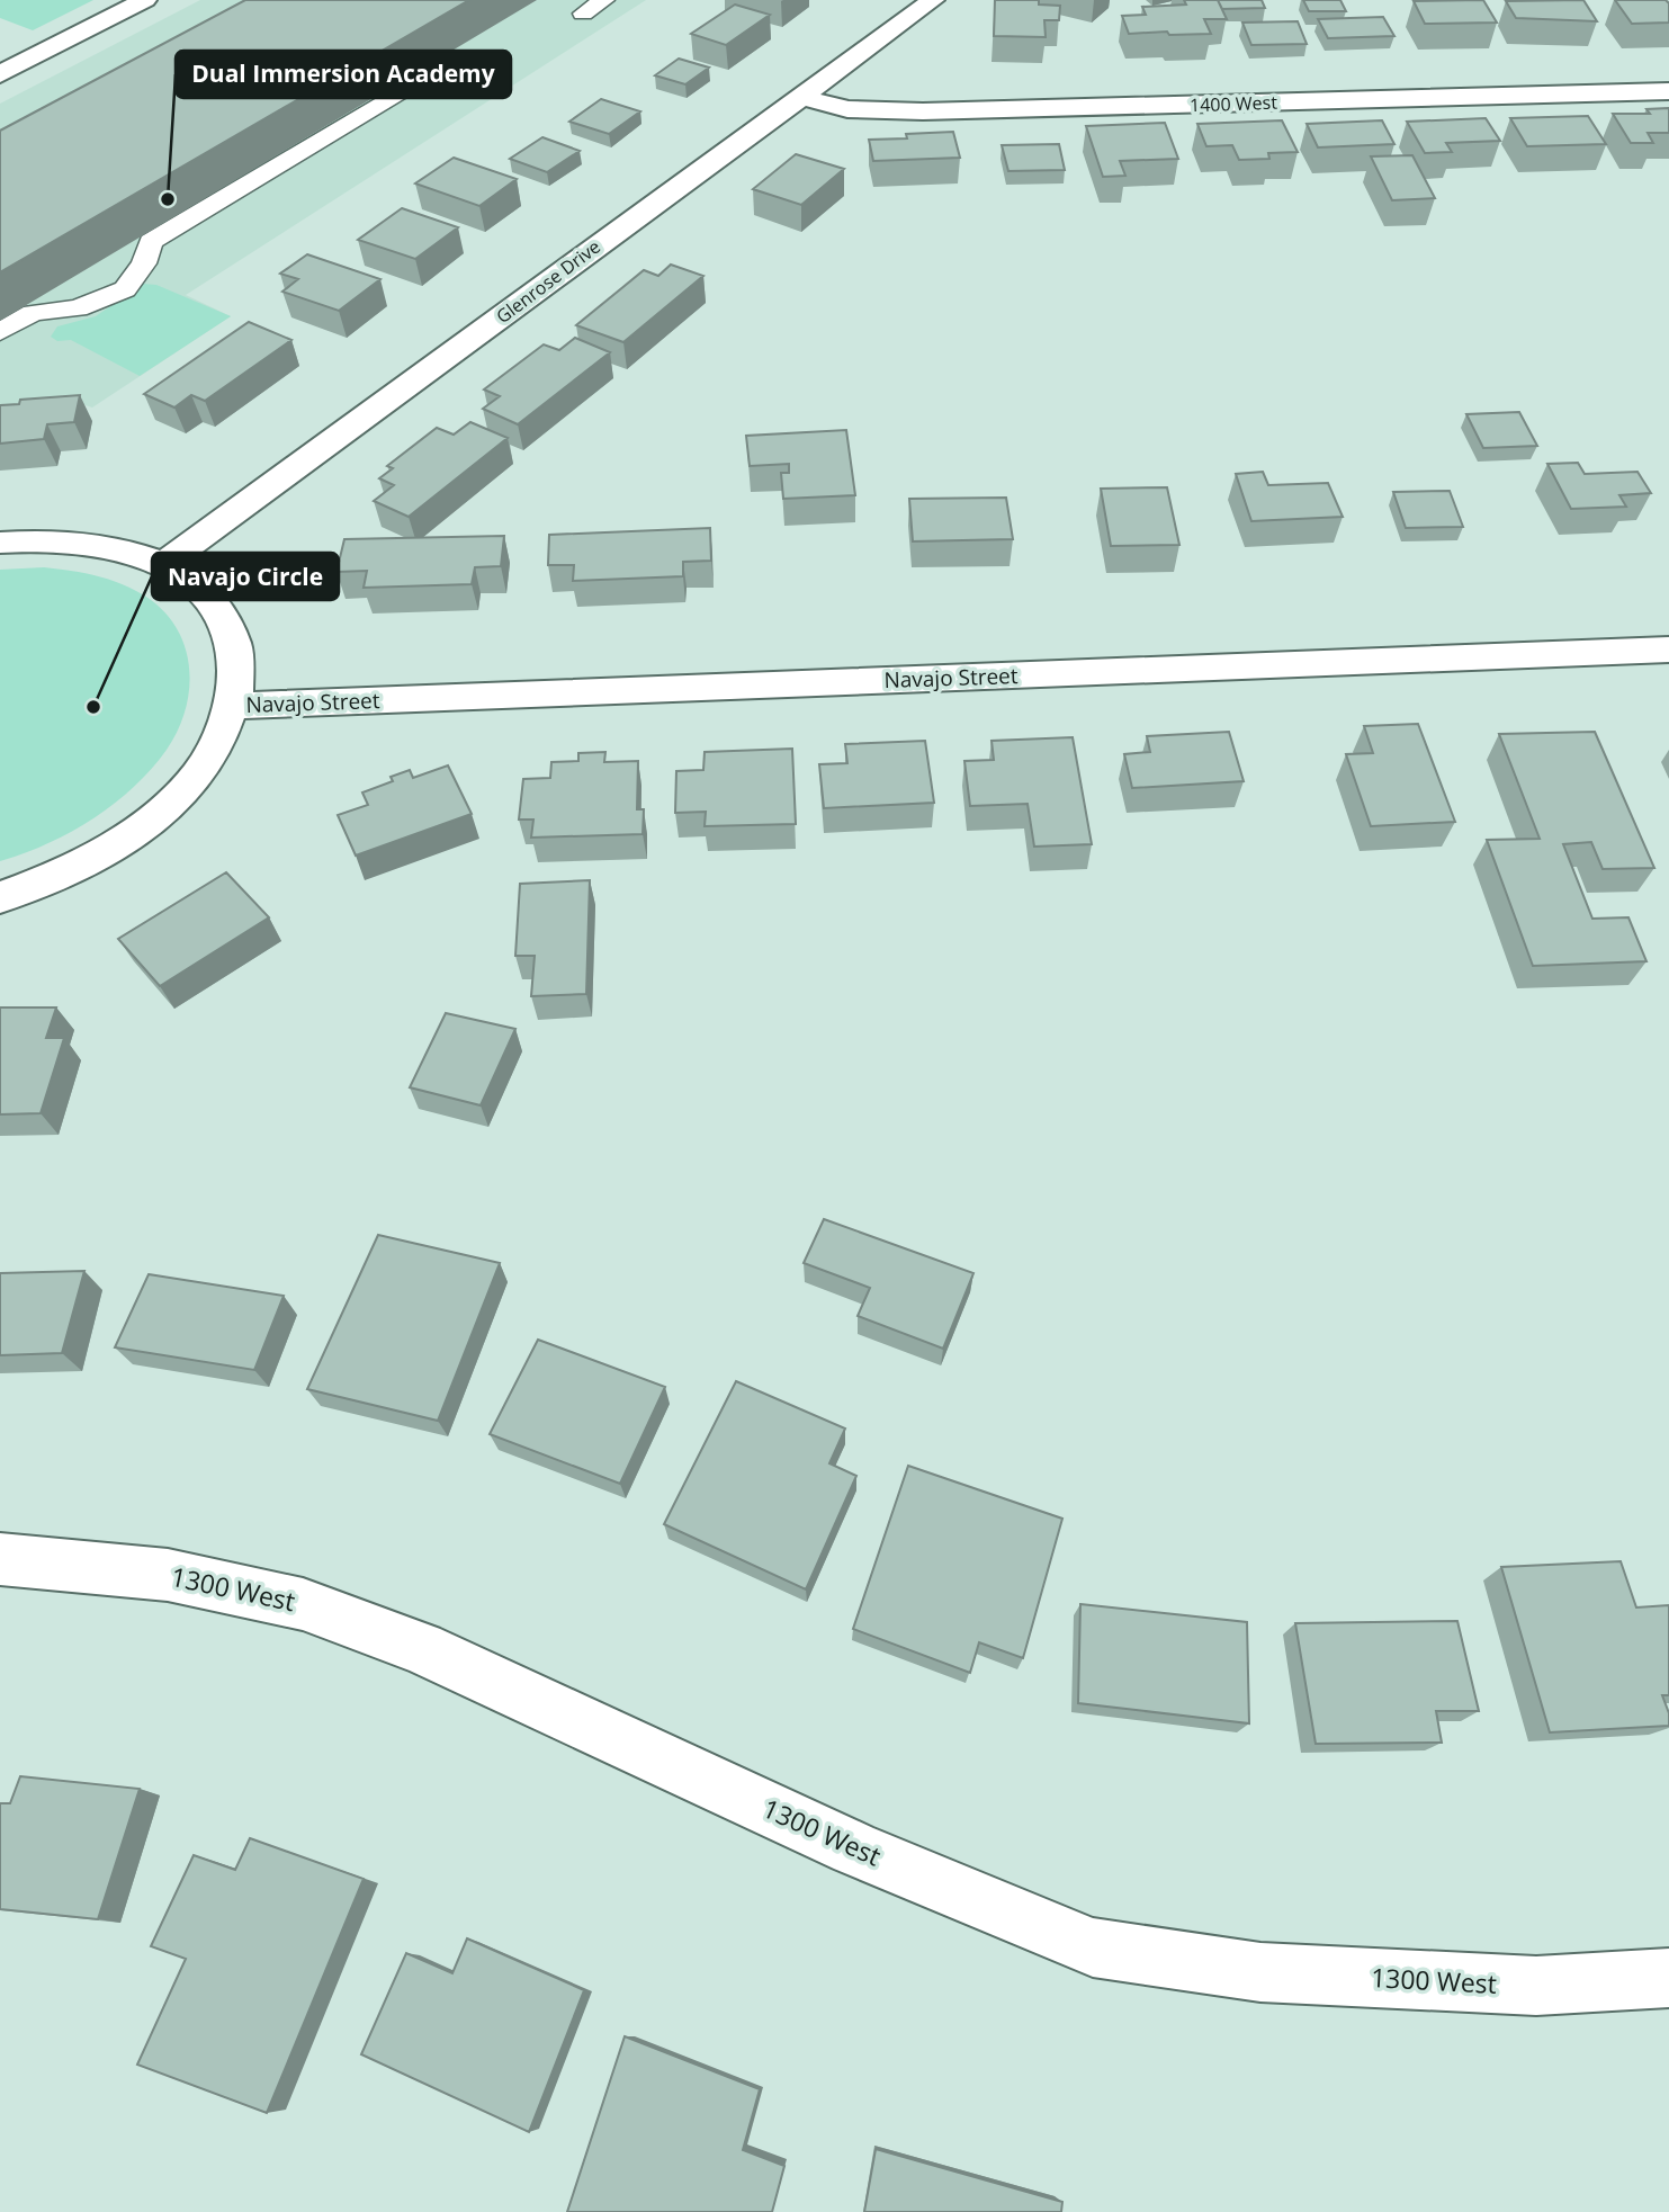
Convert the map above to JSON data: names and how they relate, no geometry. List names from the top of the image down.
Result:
{
  "streets": {
    "street": [
      "1400 West",
      "Glenrose Drive",
      "Navajo Street",
      "1300 West"
    ]
  },
  "crossings": [
    ["1400 West", "Glenrose Drive"]
  ],
  "places": ["Dual Immersion Academy", "Navajo Circle"]
}
